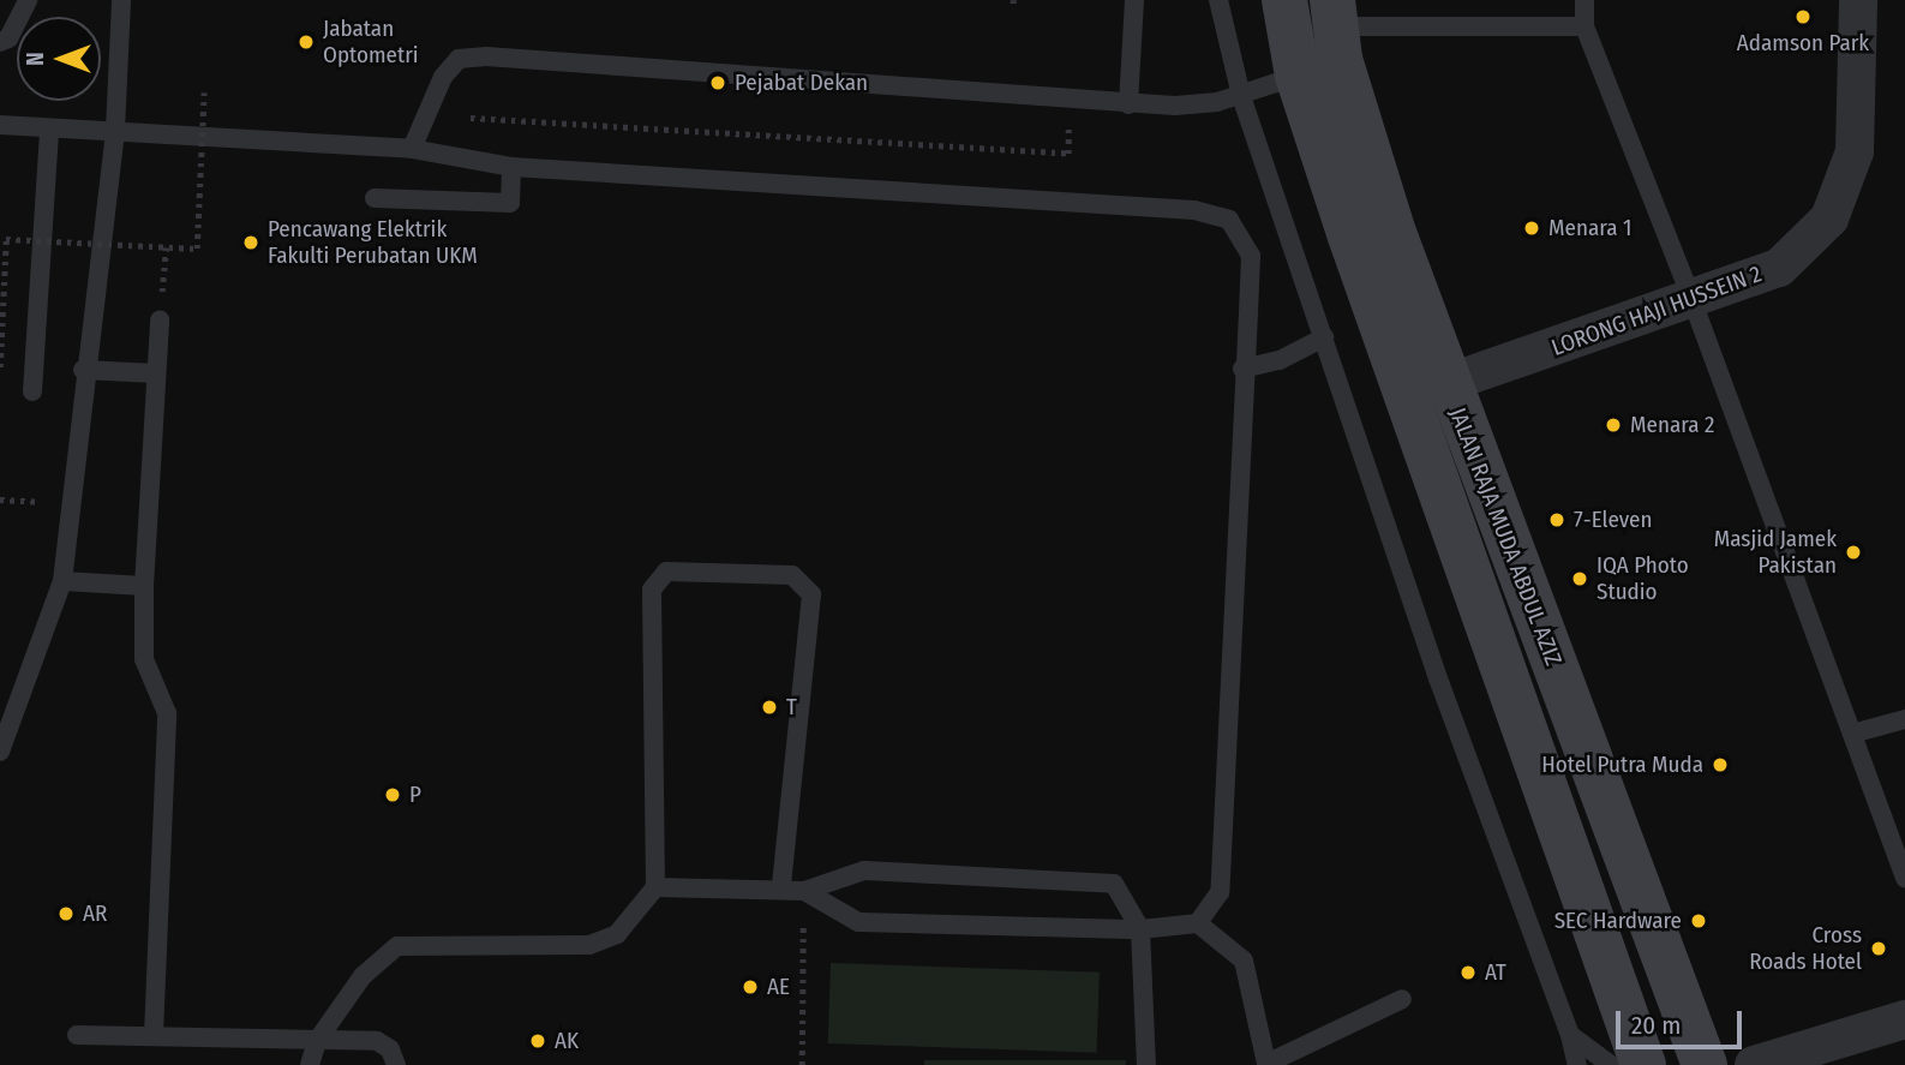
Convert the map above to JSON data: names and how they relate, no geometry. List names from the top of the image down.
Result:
{
  "streets": {
    "main road": ["JALAN RAJA MUDA ABDUL AZIZ"],
    "street": ["LORONG HAJI HUSSEIN 2"]
  },
  "crossings": [
    ["LORONG HAJI HUSSEIN 2", "JALAN RAJA MUDA ABDUL AZIZ"]
  ],
  "places": [
    "Adamson Park",
    "Jabatan Optometri",
    "Pejabat Dekan",
    "Menara 1",
    "Pencawang Elektrik Fakulti Perubatan UKM",
    "Menara 2",
    "7-Eleven",
    "Masjid Jamek Pakistan",
    "IQA Photo Studio",
    "T",
    "Hotel Putra Muda",
    "P",
    "AR",
    "SEC Hardware",
    "Cross Roads Hotel",
    "AT",
    "AE",
    "AK"
  ],
  "scale_bar": "20 m",
  "north": "left"
}
